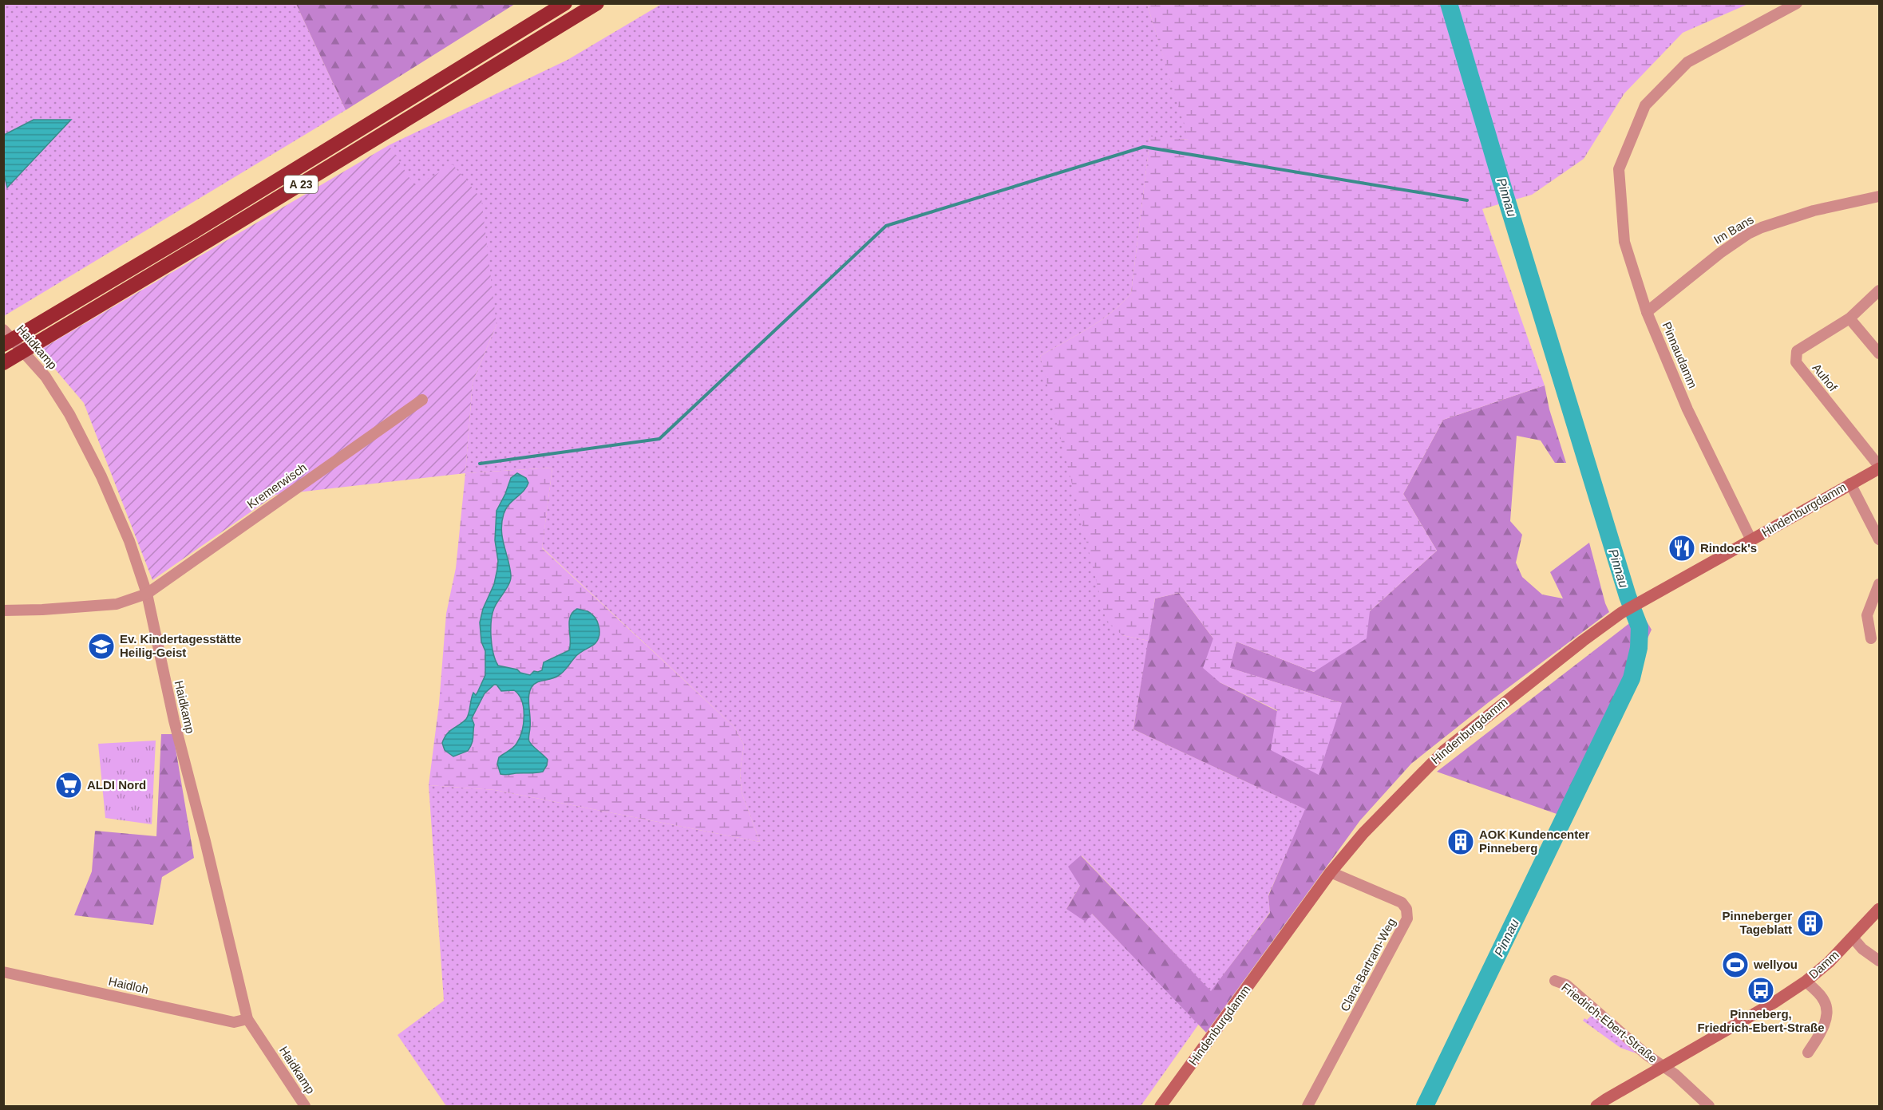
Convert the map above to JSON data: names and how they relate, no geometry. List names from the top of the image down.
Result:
{
  "streets": {
    "highway": ["A 23"],
    "street": [
      "Im Bans",
      "Haidkamp",
      "Pinnaudamm",
      "Auhof",
      "Kremerwisch",
      "Hindenburgdamm",
      "Clara-Bartram-Weg",
      "Damm",
      "Haidloh",
      "Friedrich-Ebert-Straße"
    ]
  },
  "crossings": [
    ["Im Bans", "Pinnaudamm"],
    ["Haidkamp", "Kremerwisch"],
    ["Haidkamp", "Haidloh"],
    ["Pinnaudamm", "Hindenburgdamm"],
    ["Auhof", "Hindenburgdamm"],
    ["Hindenburgdamm", "Clara-Bartram-Weg"],
    ["Damm", "Friedrich-Ebert-Straße"]
  ],
  "water": ["Pinnau"],
  "places": {
    "restaurant": ["Rindock's"],
    "school or university": ["Ev. Kindertagesstätte Heilig-Geist"],
    "supermarket": ["ALDI Nord"],
    "building": ["AOK Kundencenter Pinneberg", "Pinneberger Tageblatt"],
    "sports": ["wellyou"],
    "bus stop": ["Pinneberg, Friedrich-Ebert-Straße"]
  }
}
